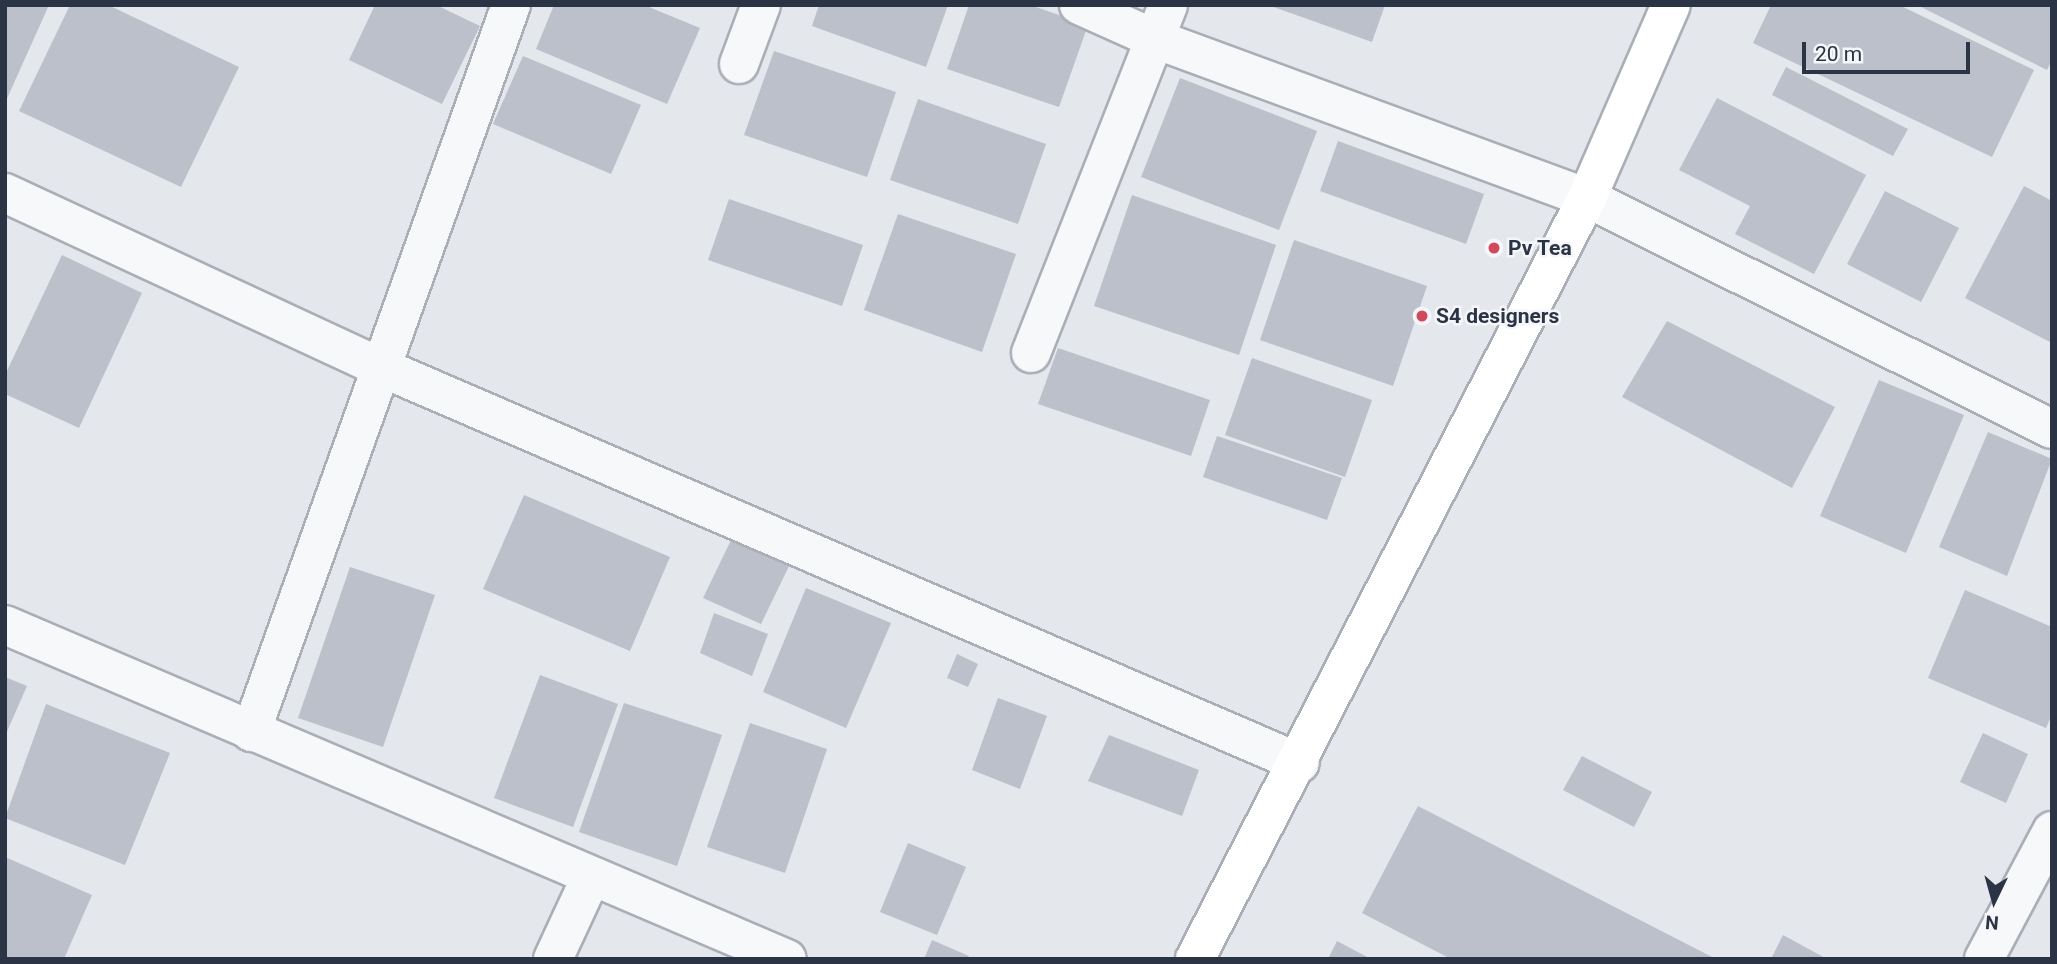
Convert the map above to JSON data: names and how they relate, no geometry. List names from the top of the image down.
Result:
{
  "places": ["Pv Tea", "S4 designers"],
  "scale_bar": "20 m",
  "north": "bottom"
}
